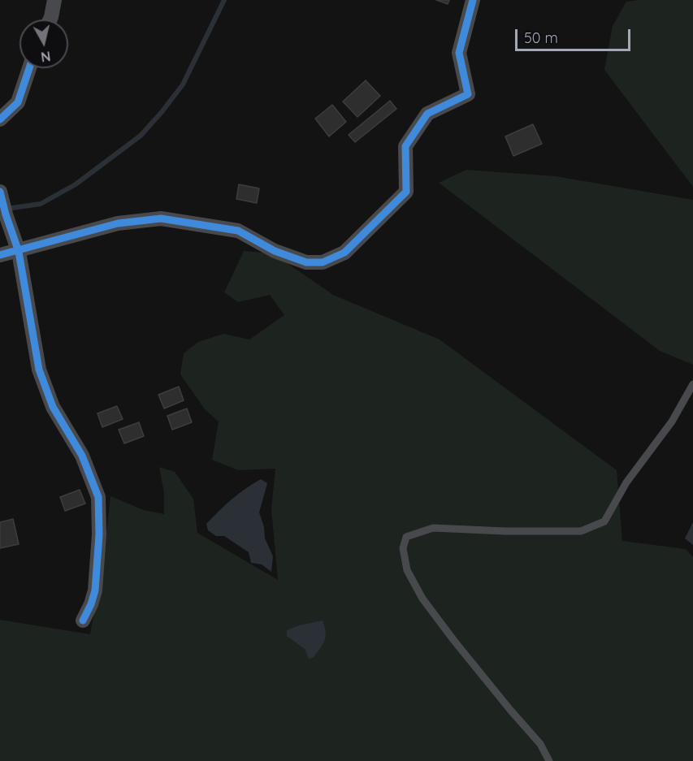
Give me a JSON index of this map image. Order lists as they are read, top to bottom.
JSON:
{
  "scale_bar": "50 m",
  "north": "bottom"
}
